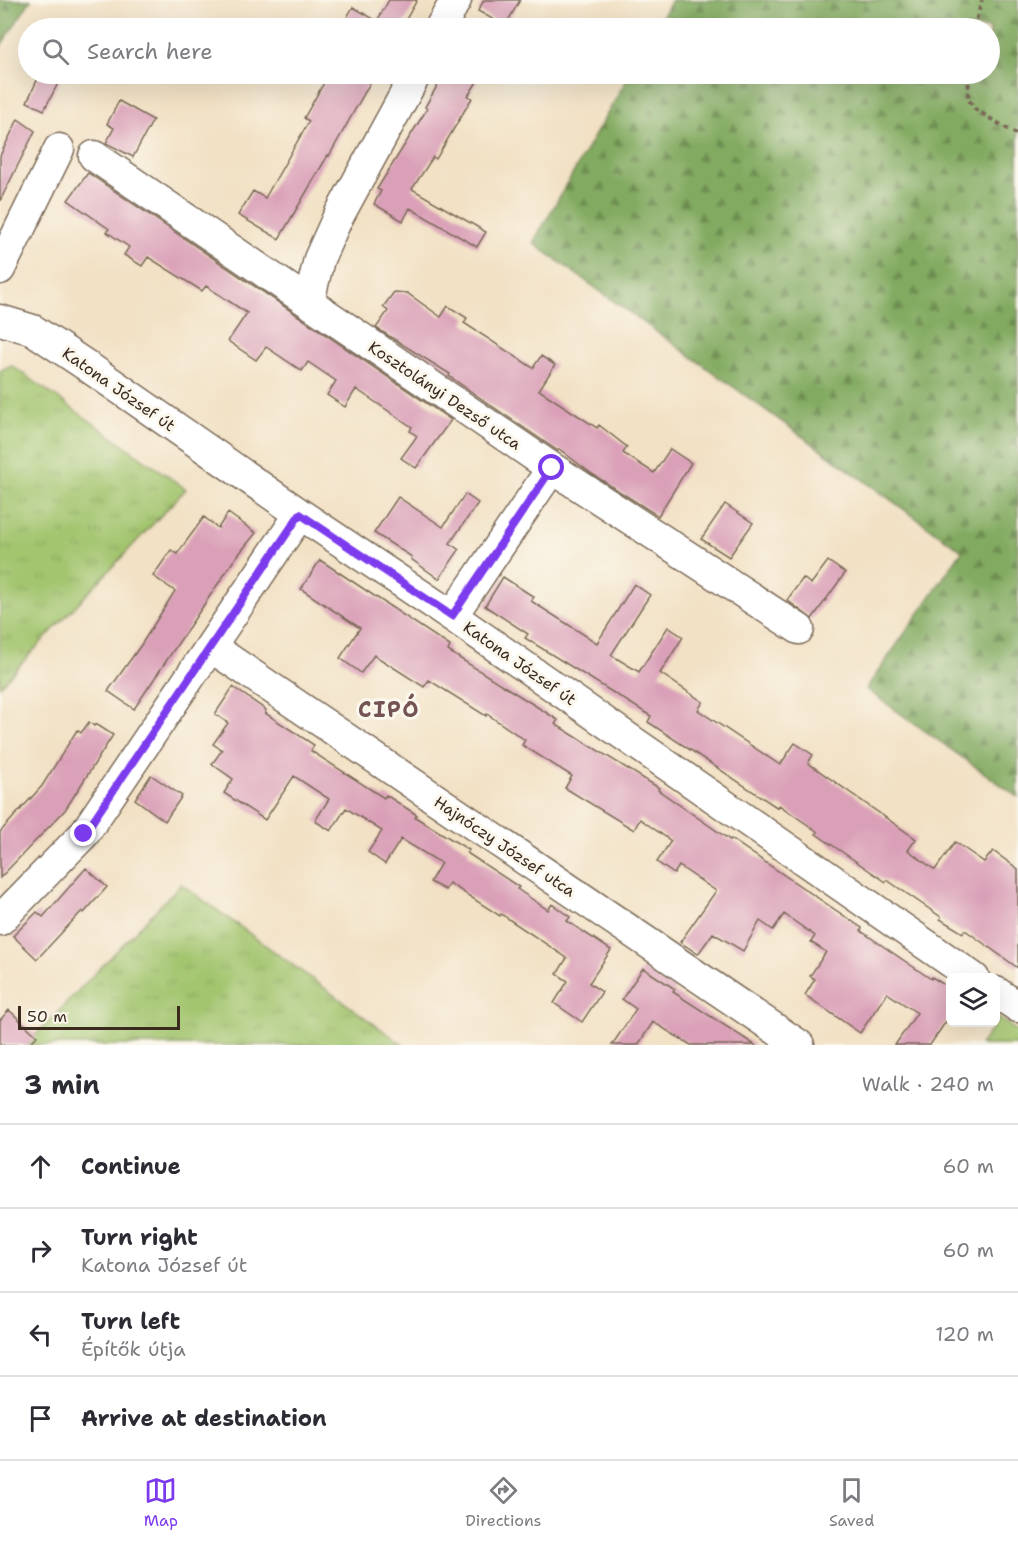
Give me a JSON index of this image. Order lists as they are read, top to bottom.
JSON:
{
  "streets": {
    "street": ["Katona József út", "Kosztolányi Dezső utca", "Hajnóczy József utca"]
  },
  "districts": ["CIPÓ"],
  "scale_bar": "50 m",
  "page": {
    "search": "Search here",
    "scale": "50 m",
    "heading": ["3 min", "Walk · 240 m"],
    "list": [
      ["Continue", "60 m"],
      ["Turn right", "Katona József út", "60 m"],
      ["Turn left", "Építők útja", "120 m"],
      "Arrive at destination"
    ],
    "nav": ["Map", "Directions", "Saved"]
  }
}
